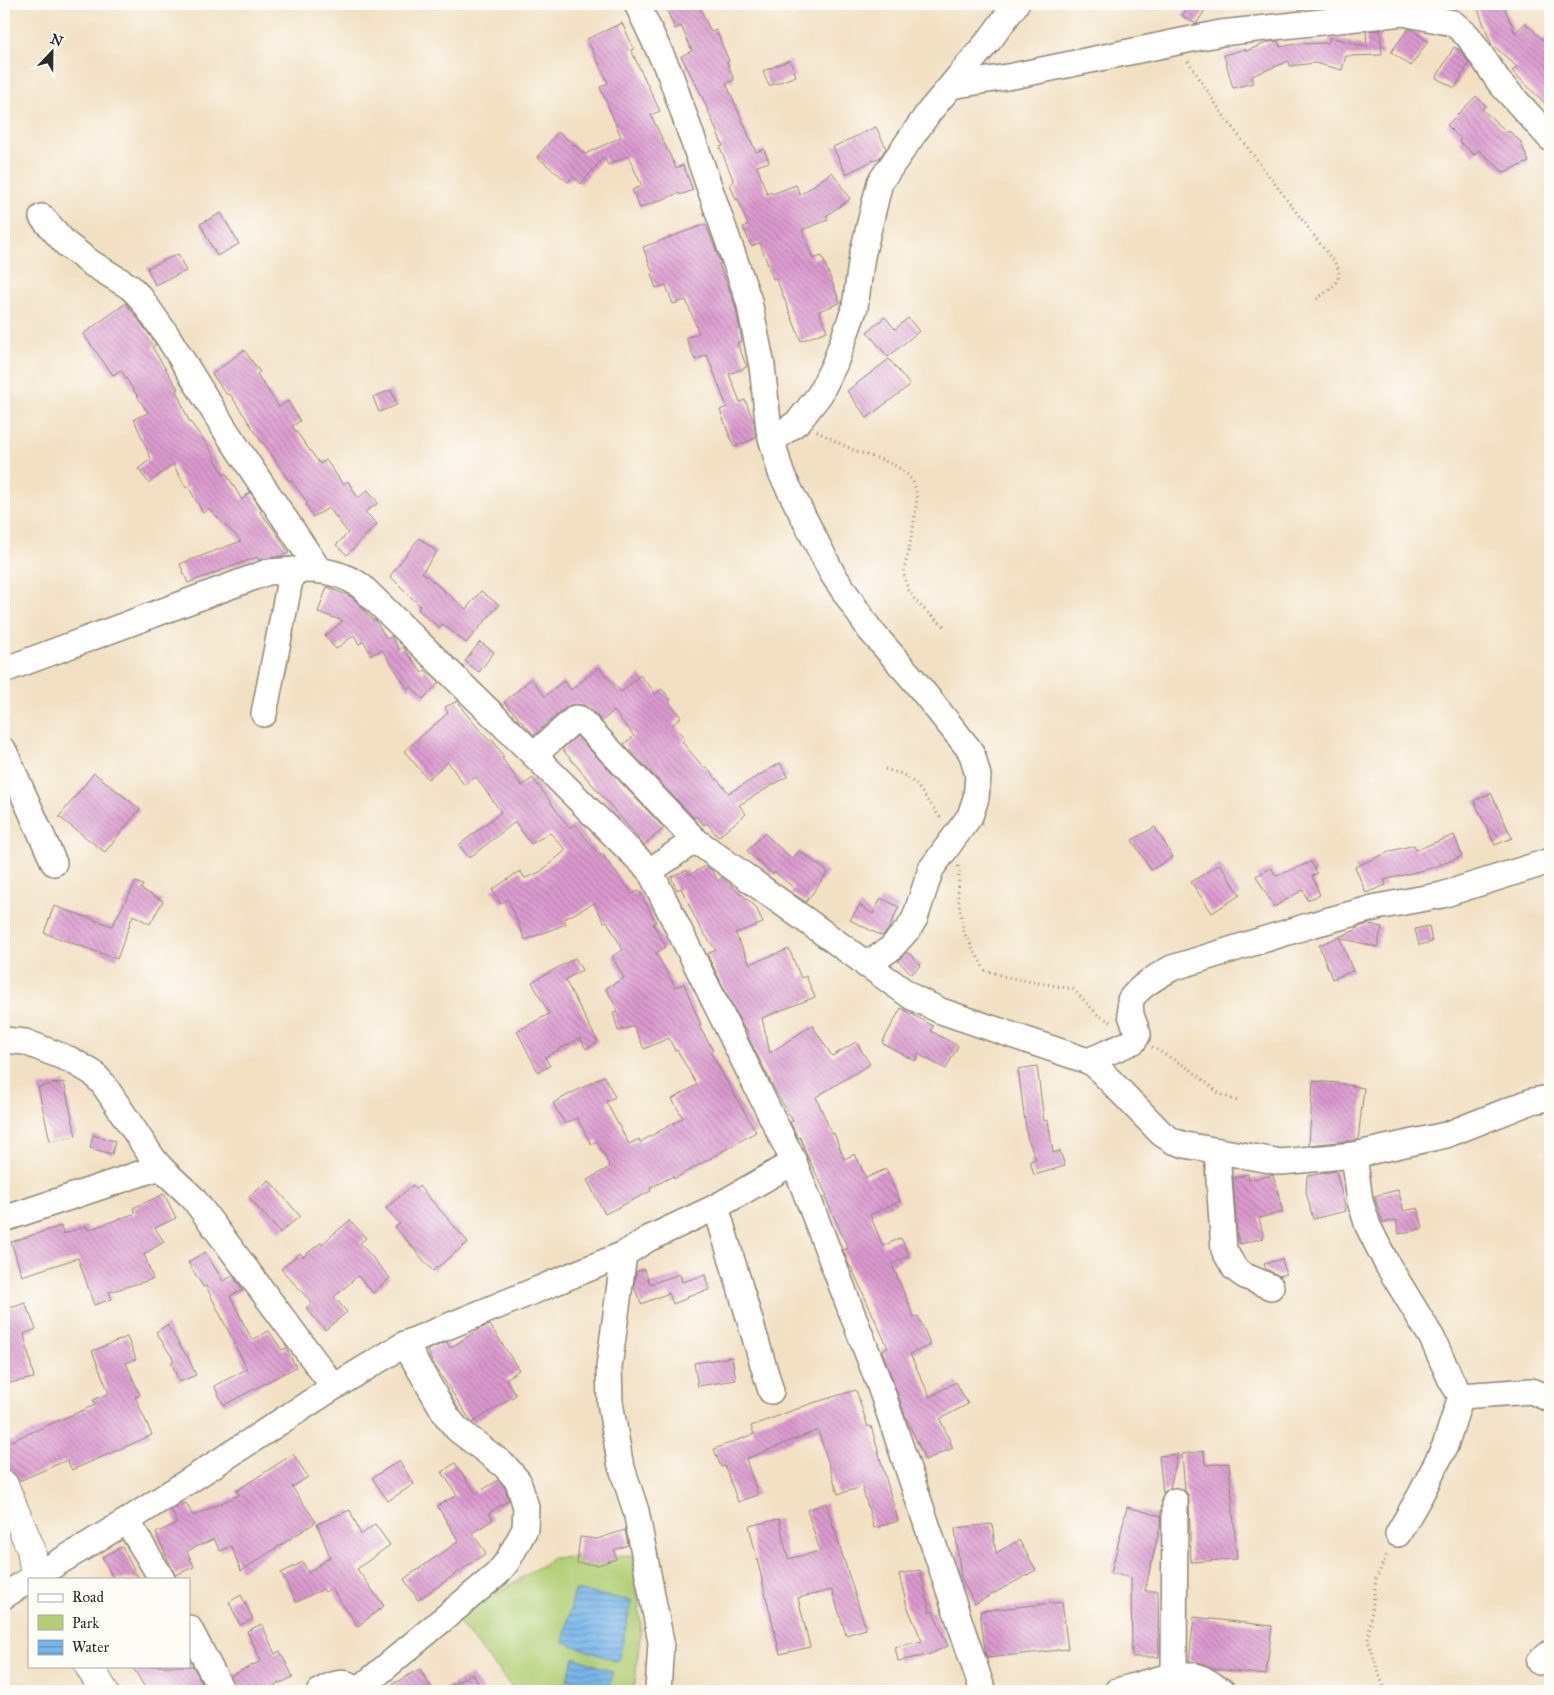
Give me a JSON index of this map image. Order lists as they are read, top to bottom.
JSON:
{
  "legend": ["Road", "Park", "Water"],
  "north": "top"
}
